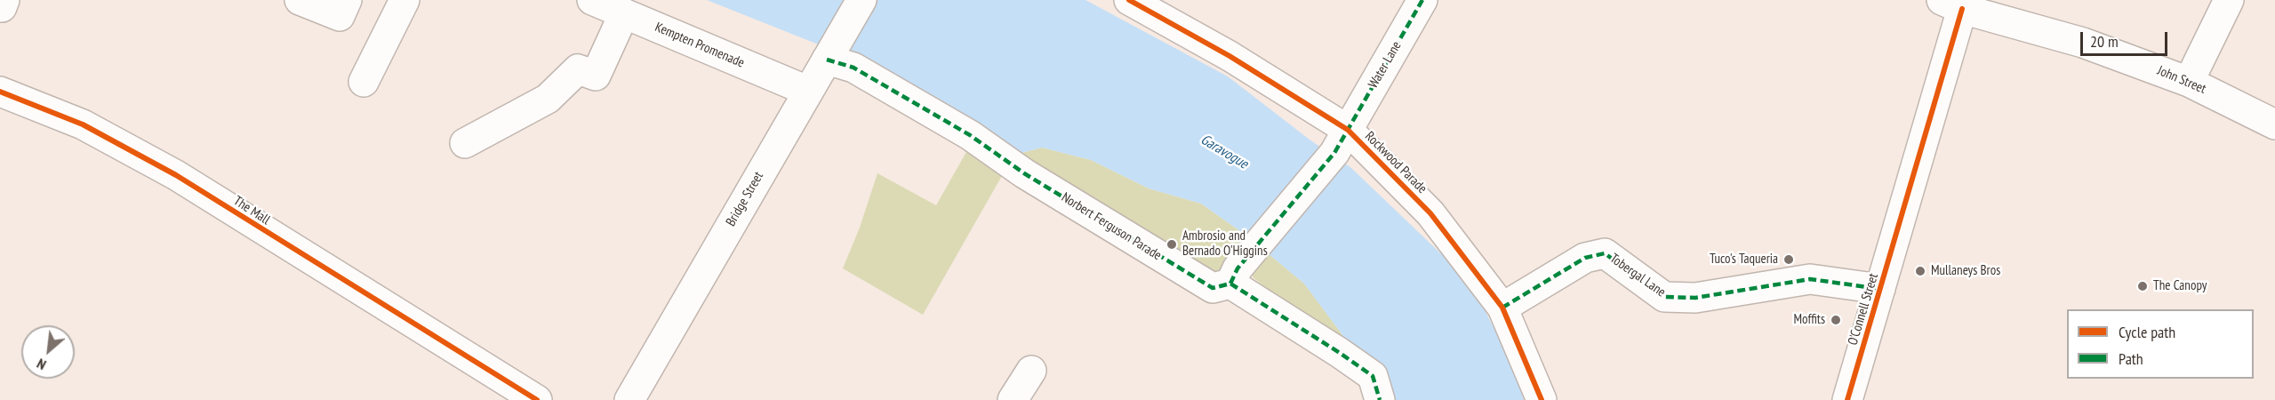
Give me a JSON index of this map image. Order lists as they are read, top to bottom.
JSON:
{
  "streets": {
    "street": [
      "Kempten Promenade",
      "Water Lane",
      "John Street",
      "Rockwood Parade",
      "Bridge Street",
      "The Mall",
      "Norbert Ferguson Parade",
      "Tobergal Lane",
      "O'Connell Street"
    ]
  },
  "crossings": [
    ["Kempten Promenade", "Bridge Street"],
    ["Water Lane", "Rockwood Parade"],
    ["Water Lane", "Norbert Ferguson Parade"],
    ["John Street", "O'Connell Street"],
    ["Rockwood Parade", "Tobergal Lane"],
    ["Bridge Street", "Norbert Ferguson Parade"],
    ["Tobergal Lane", "O'Connell Street"]
  ],
  "water": ["Garavogue"],
  "places": [
    "Ambrosio and Bernado O'Higgins",
    "Tuco's Taqueria",
    "Mullaneys Bros",
    "The Canopy",
    "Moffits"
  ],
  "legend": ["Cycle path", "Path"],
  "scale_bar": "20 m",
  "north": "bottom left"
}
